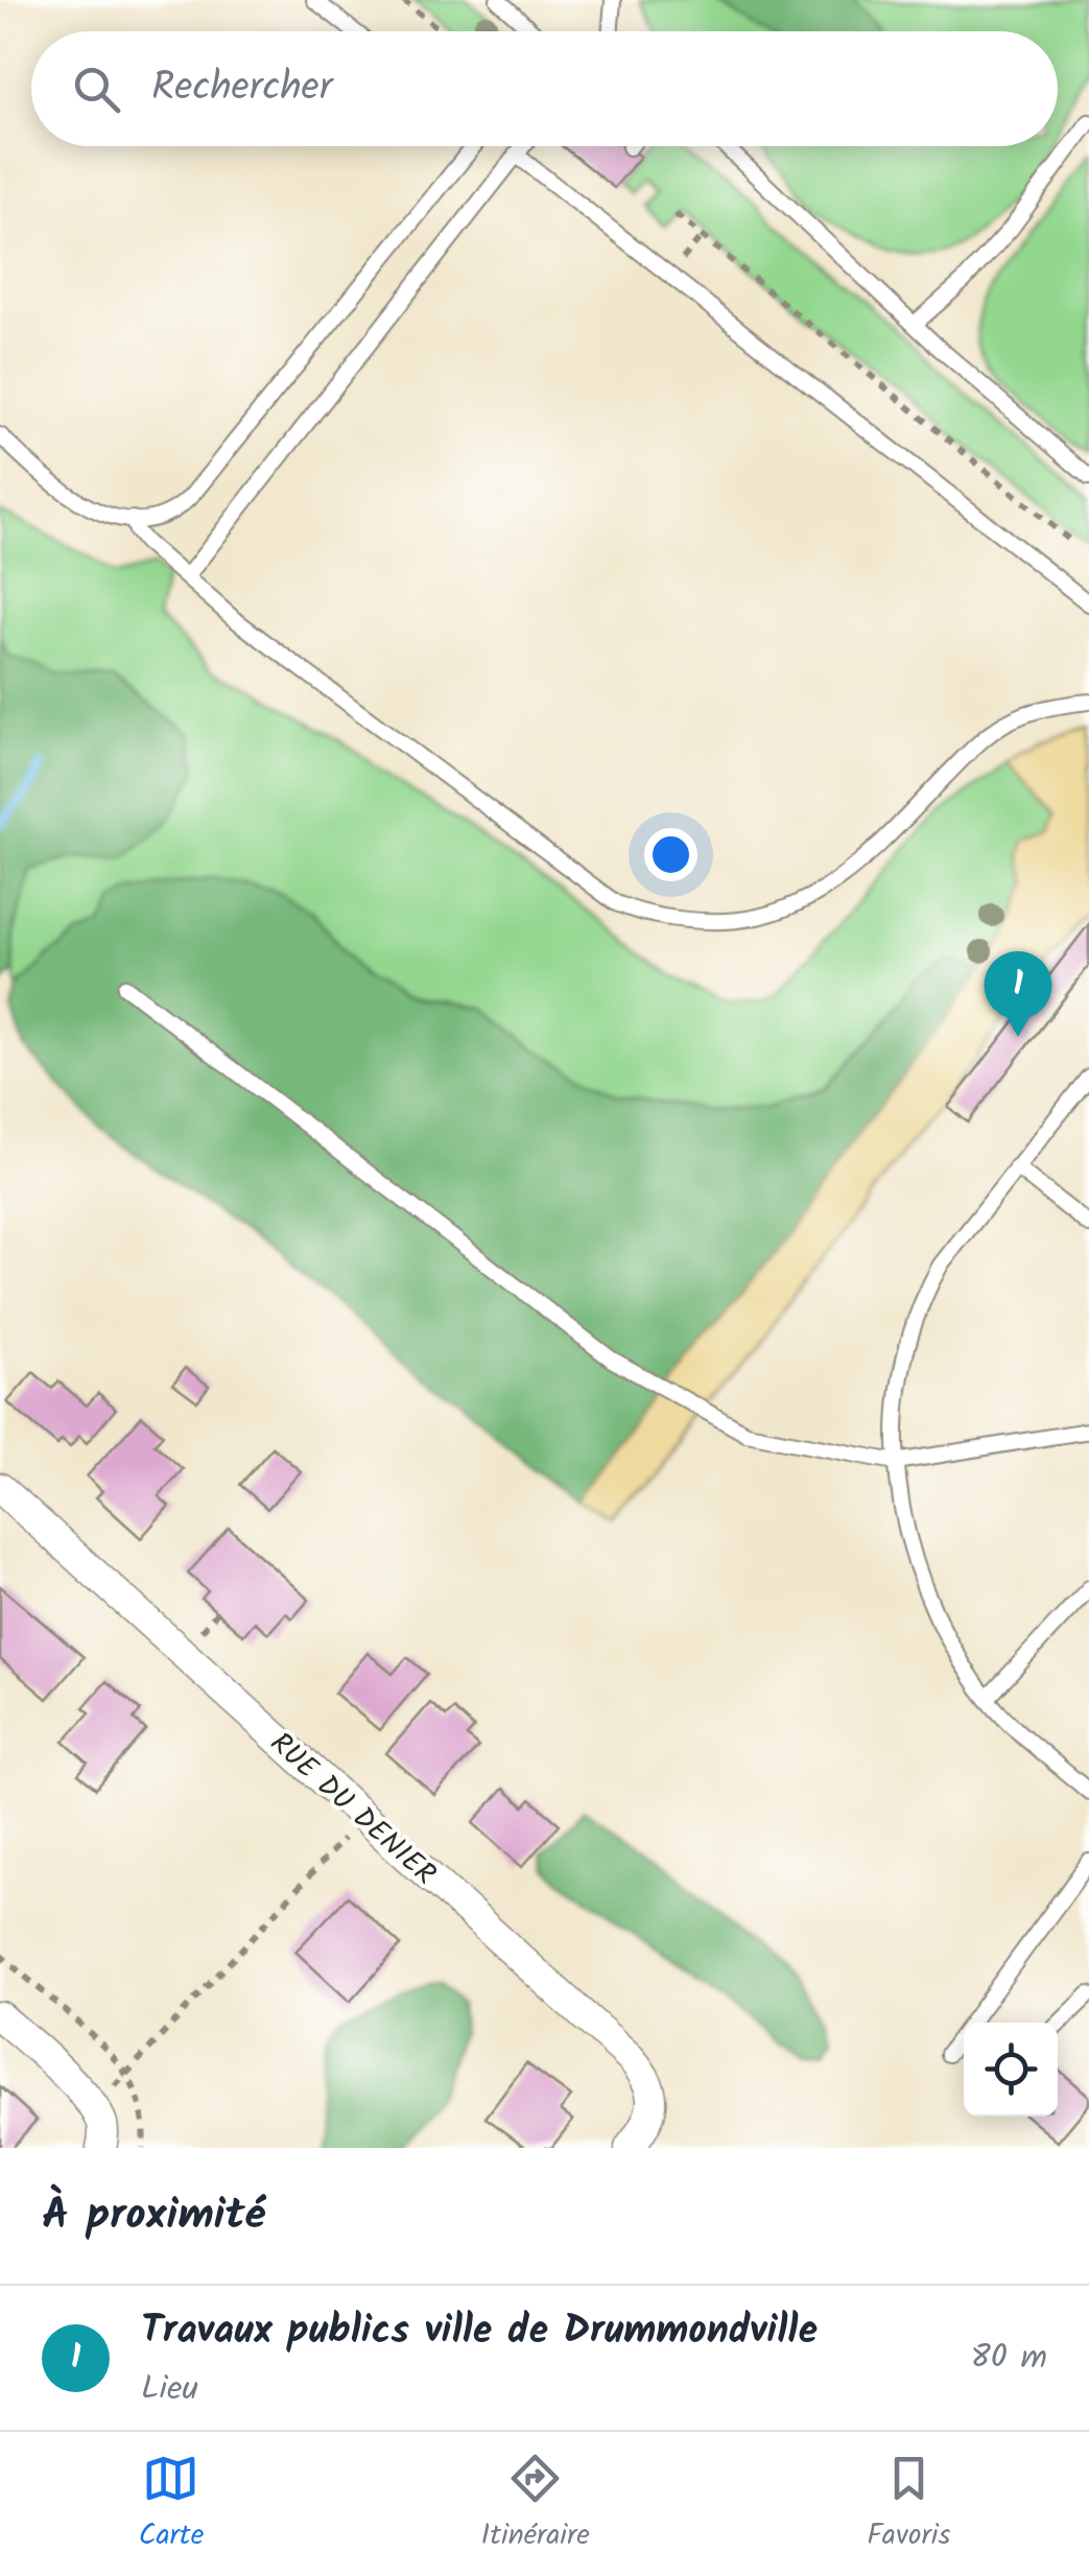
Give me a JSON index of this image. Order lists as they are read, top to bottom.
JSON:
{
  "streets": {
    "street": ["RUE DU DENIER"]
  },
  "page": {
    "search": "Rechercher",
    "pins": "1",
    "heading": "À proximité",
    "list": [
      {
        "mark": "1",
        "name": "Travaux publics ville de Drummondville",
        "note": "Lieu",
        "value": "80 m"
      }
    ],
    "nav": ["Carte", "Itinéraire", "Favoris"]
  }
}
